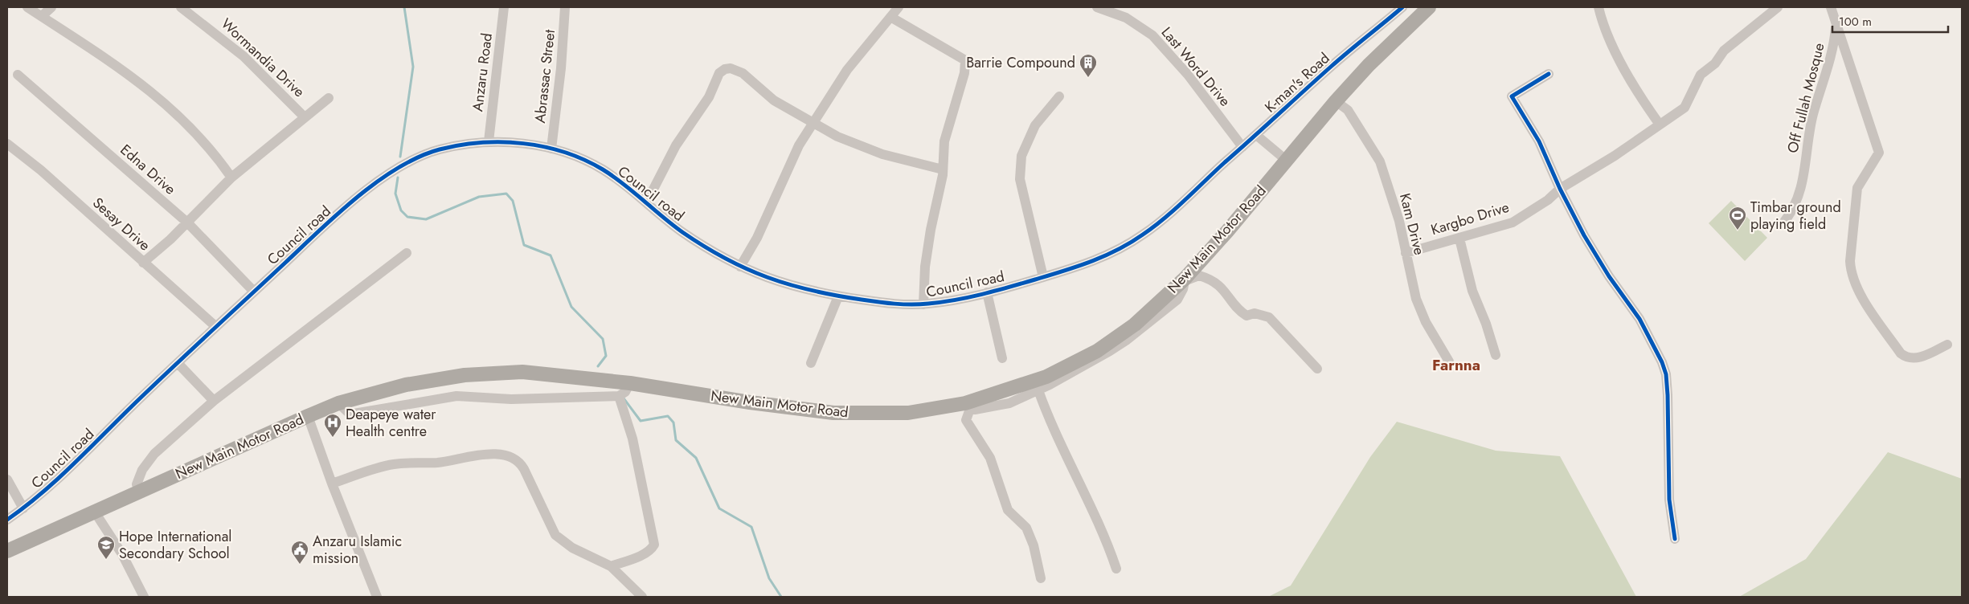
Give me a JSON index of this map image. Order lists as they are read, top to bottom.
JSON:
{
  "streets": {
    "highway": ["New Main Motor Road"],
    "street": [
      "Wormandia Drive",
      "Last Word Drive",
      "Anzaru Road",
      "Abrassac Street",
      "K-man's Road",
      "Off Fullah Mosque",
      "Edna Drive",
      "Council road",
      "Kargbo Drive",
      "Sesay Drive",
      "Kam Drive"
    ]
  },
  "crossings": [
    ["Last Word Drive", "K-man's Road"],
    ["Anzaru Road", "Council road"],
    ["Abrassac Street", "Council road"],
    ["K-man's Road", "Council road"],
    ["Edna Drive", "Council road"],
    ["Council road", "Sesay Drive"],
    ["Kargbo Drive", "Kam Drive"],
    ["Kam Drive", "New Main Motor Road"]
  ],
  "districts": ["Farnna"],
  "places": {
    "building": ["Barrie Compound"],
    "sports": ["Timbar ground playing field"],
    "hospital": ["Deapeye water Health centre"],
    "school or university": ["Hope International Secondary School"],
    "public building": ["Anzaru Islamic mission"]
  },
  "scale_bar": "100 m"
}
